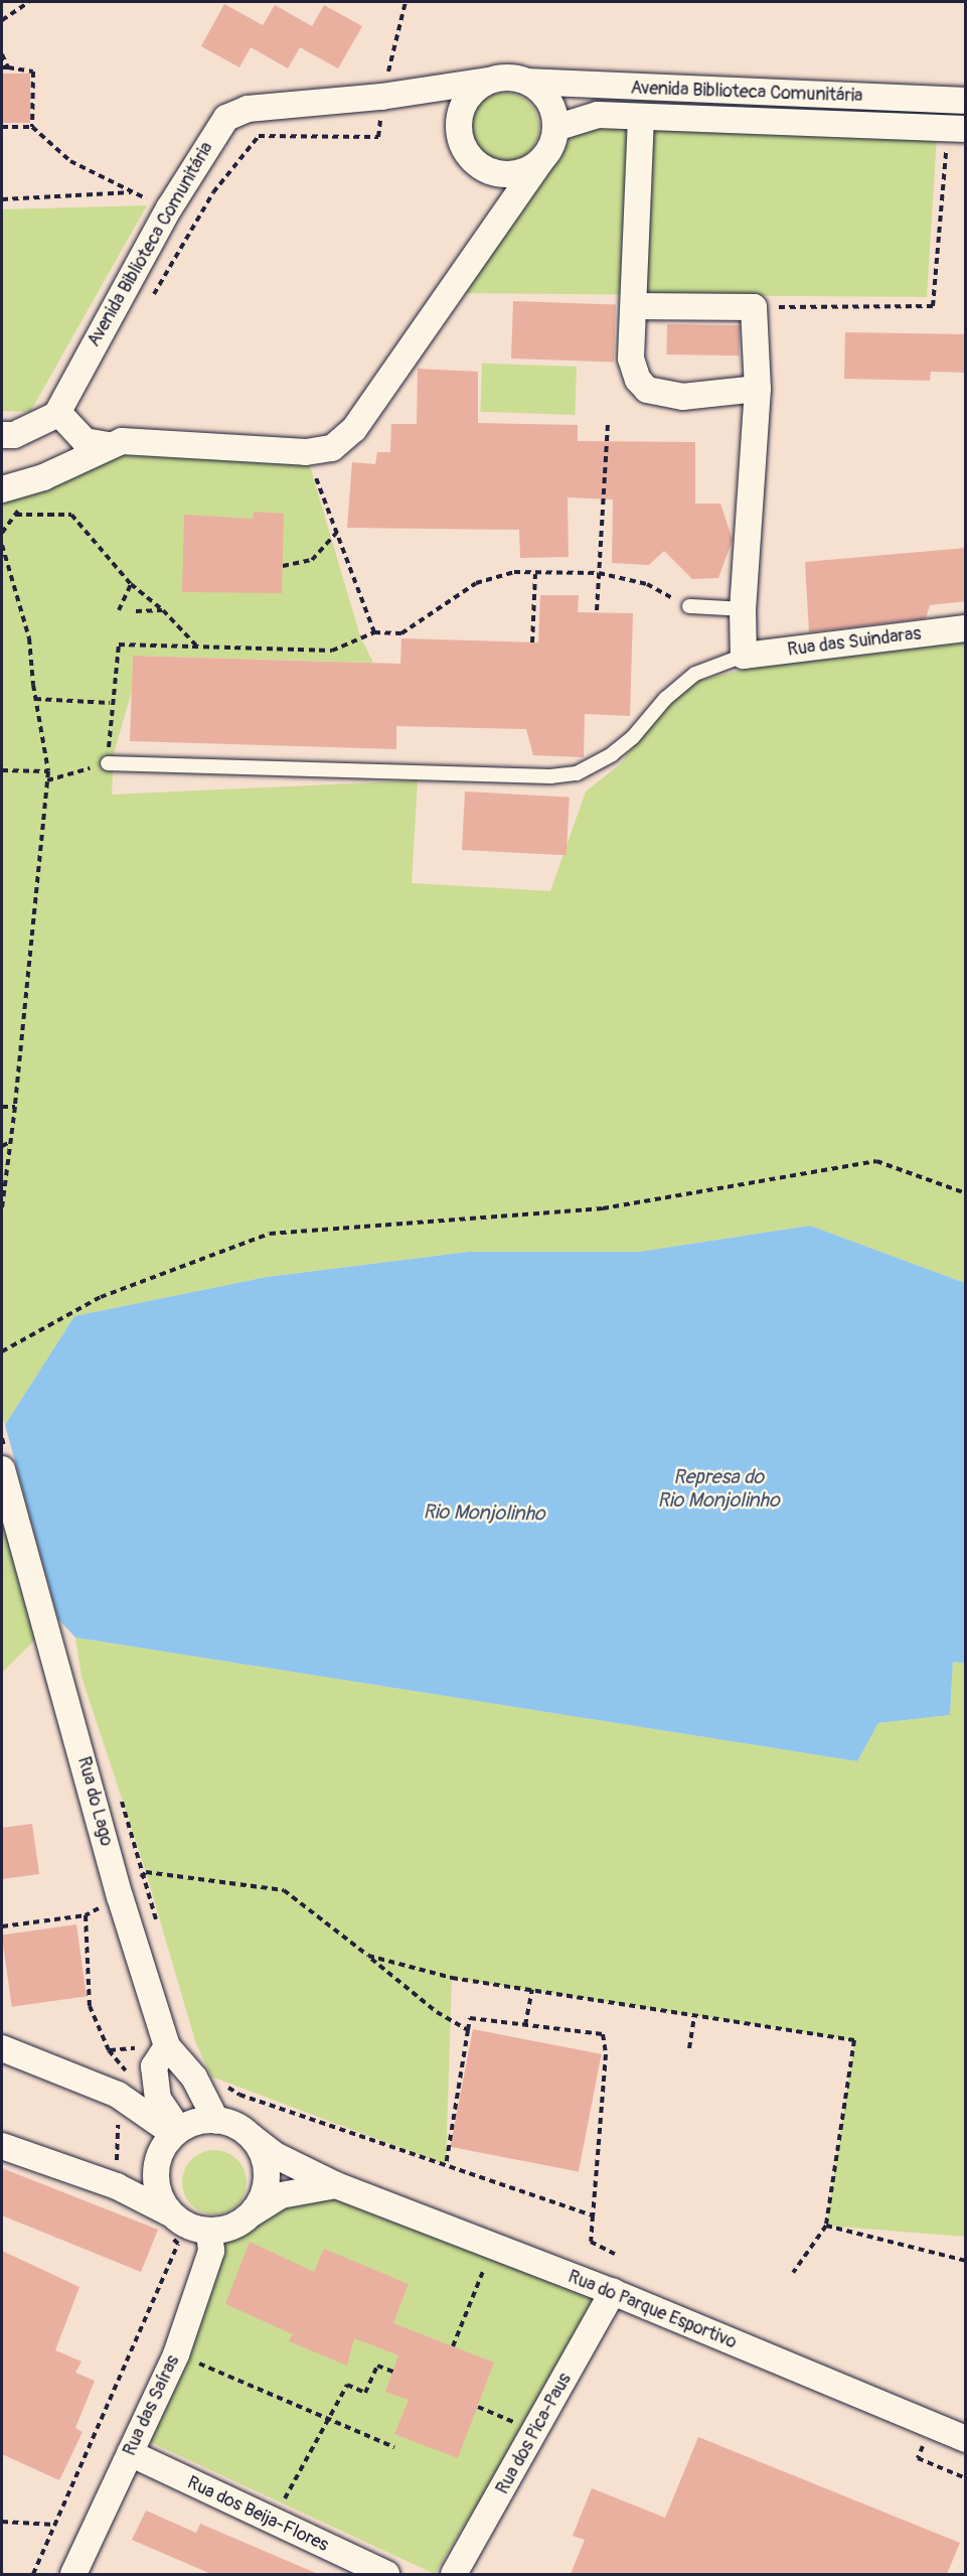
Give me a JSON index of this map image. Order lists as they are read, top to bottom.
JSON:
{
  "streets": {
    "street": [
      "Avenida Biblioteca Comunitária",
      "Rua das Suindaras",
      "Rua do Lago",
      "Rua do Parque Esportivo",
      "Rua das Saíras",
      "Rua dos Pica-Paus",
      "Rua dos Beija-Flores"
    ]
  },
  "crossings": [
    ["Rua do Lago", "Rua do Parque Esportivo"],
    ["Rua do Lago", "Rua das Saíras"],
    ["Rua do Parque Esportivo", "Rua das Saíras"],
    ["Rua do Parque Esportivo", "Rua dos Pica-Paus"],
    ["Rua das Saíras", "Rua dos Beija-Flores"]
  ],
  "water": ["Represa do Rio Monjolinho", "Rio Monjolinho"]
}
